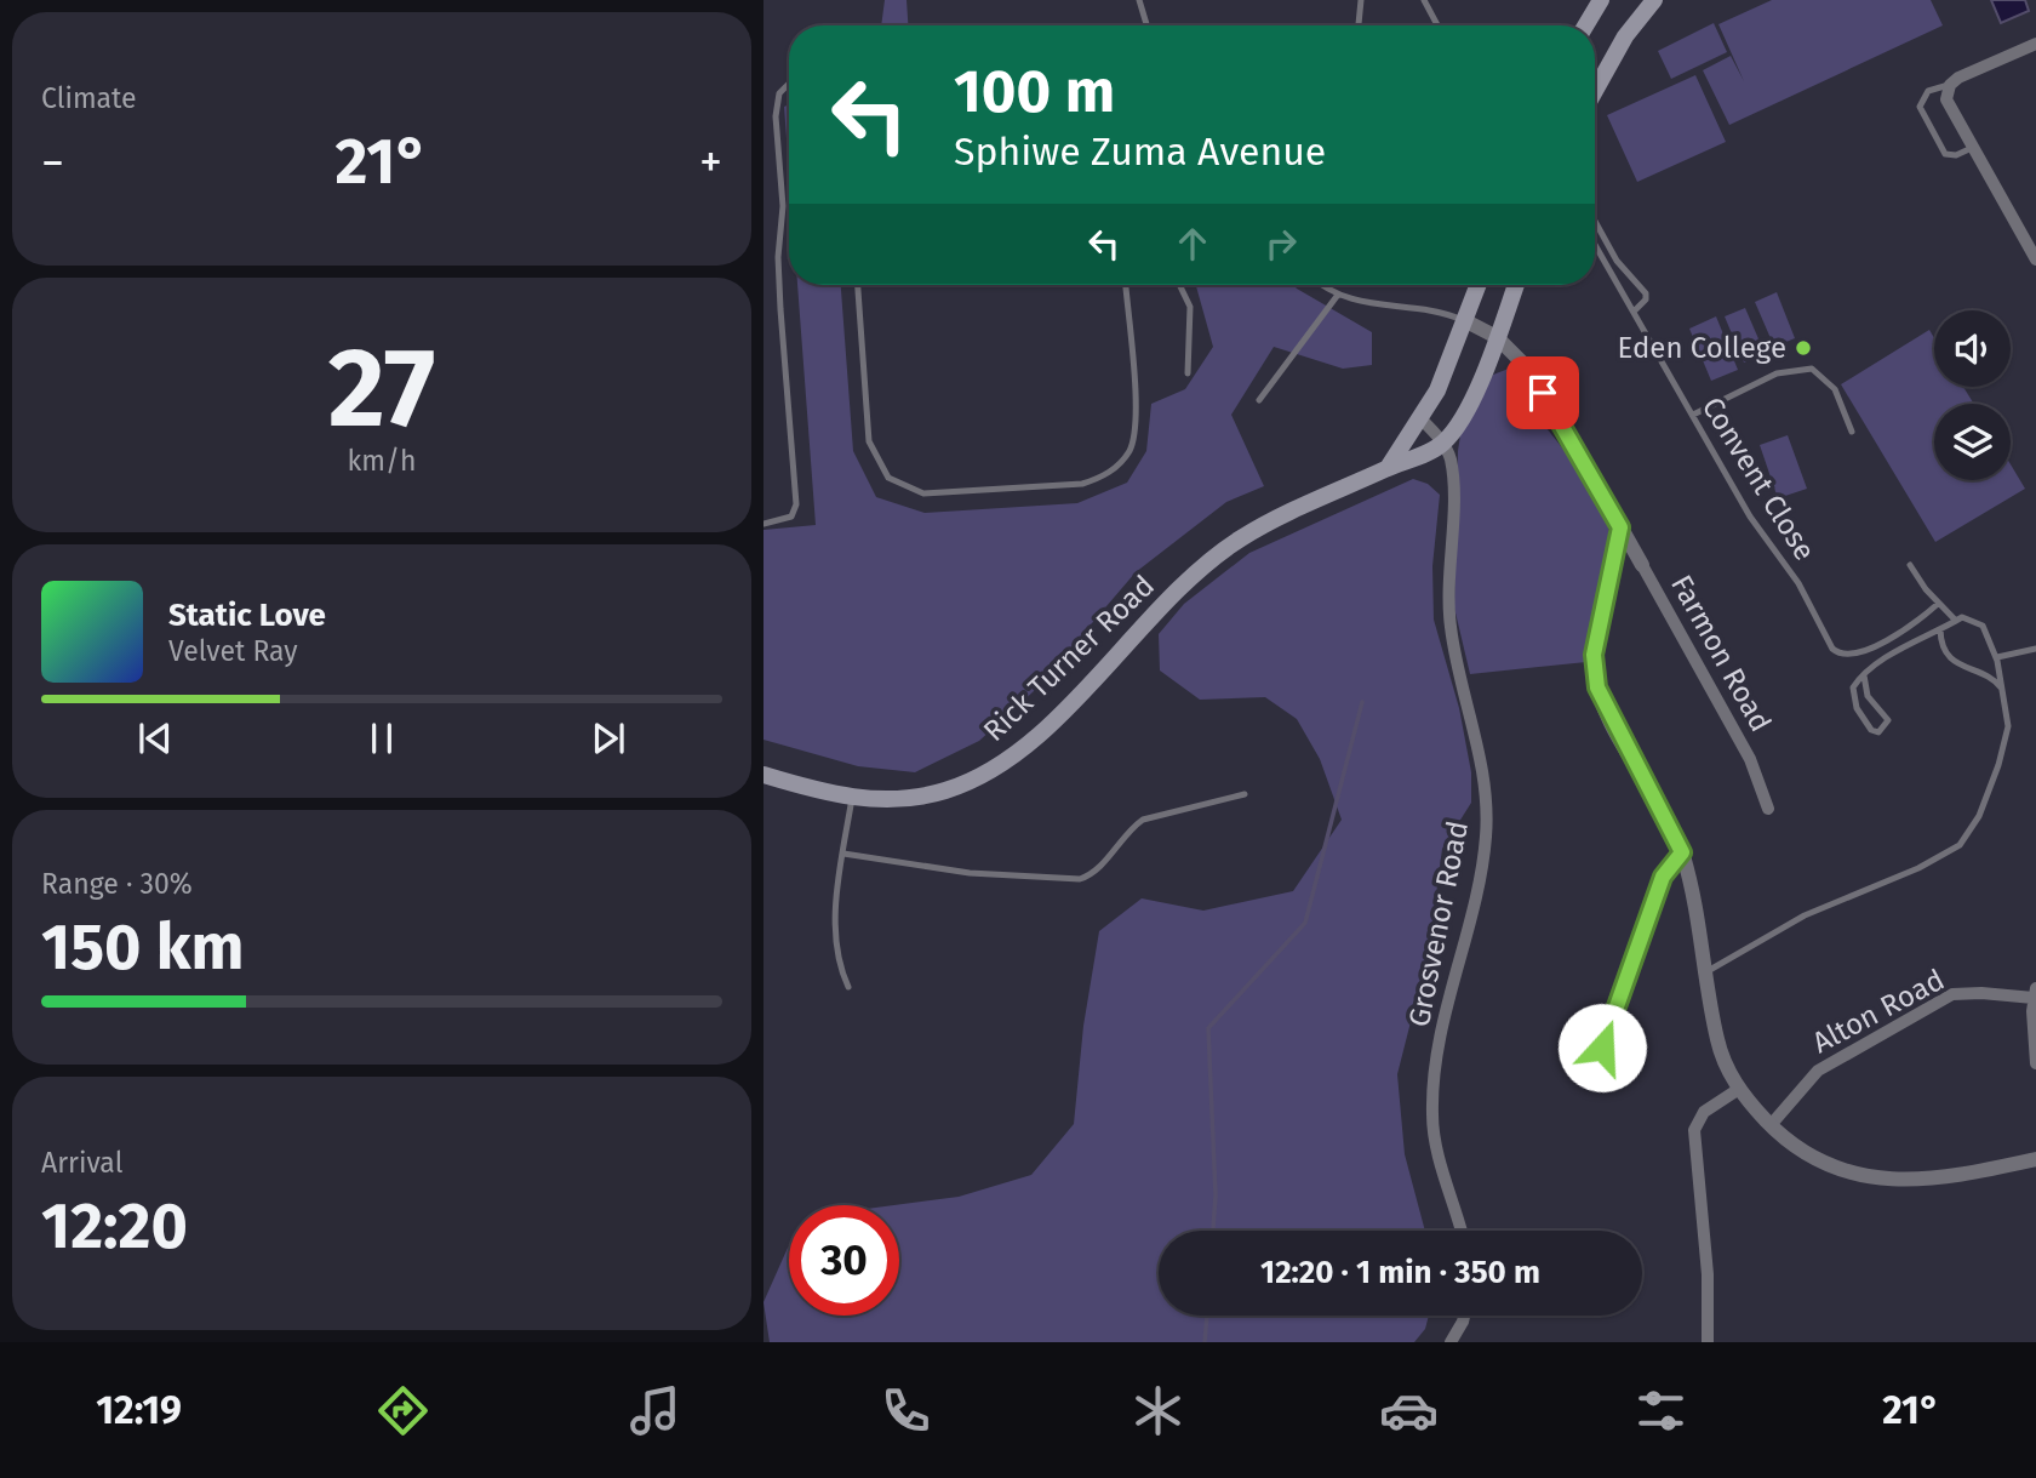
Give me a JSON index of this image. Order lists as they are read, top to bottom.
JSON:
{
  "streets": {
    "main road": ["Rick Turner Road"],
    "street": ["Farmon Road", "Grosvenor Road", "Alton Road"],
    "lane": ["Convent Close"]
  },
  "crossings": [
    ["Rick Turner Road", "Grosvenor Road"]
  ],
  "places": ["Eden College"],
  "page": {
    "tile": [
      "Climate",
      ["27", "km/h"],
      ["Range · 30%", "150 km"],
      ["Arrival", "12:20"]
    ],
    "turn": ["100 m", "Sphiwe Zuma Avenue"],
    "heat": ["−", "21°", "+"],
    "song": ["Static Love", "Velvet Ray"],
    "limit": "30",
    "trip": "12:20 · 1 min · 350 m",
    "tabs": ["12:19", "21°"]
  }
}
